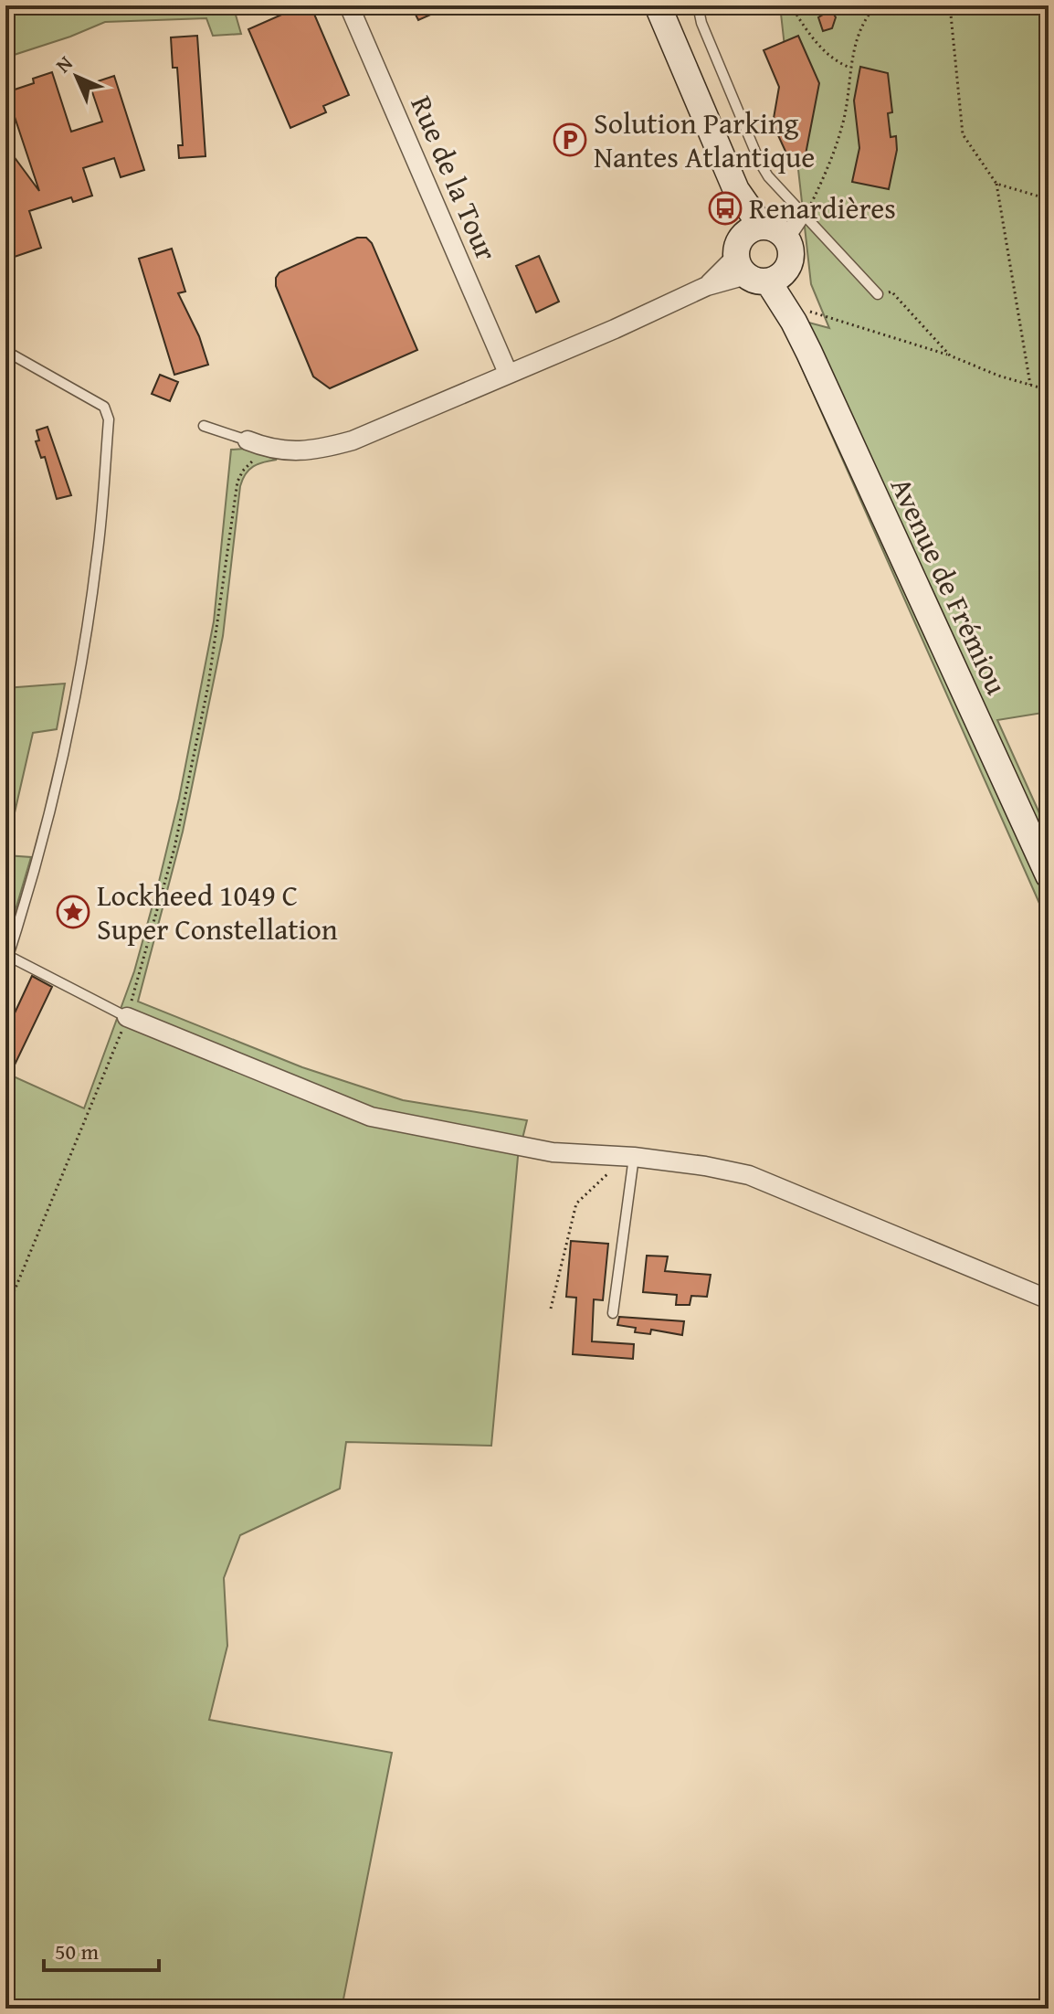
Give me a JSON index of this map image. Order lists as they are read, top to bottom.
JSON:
{
  "streets": {
    "main road": ["Avenue de Frémiou"],
    "street": ["Rue de la Tour"]
  },
  "places": {
    "parking": ["Solution Parking Nantes Atlantique"],
    "bus stop": ["Renardières"],
    "place": ["Lockheed 1049 C Super Constellation"]
  },
  "scale_bar": "50 m",
  "north": "top left"
}
